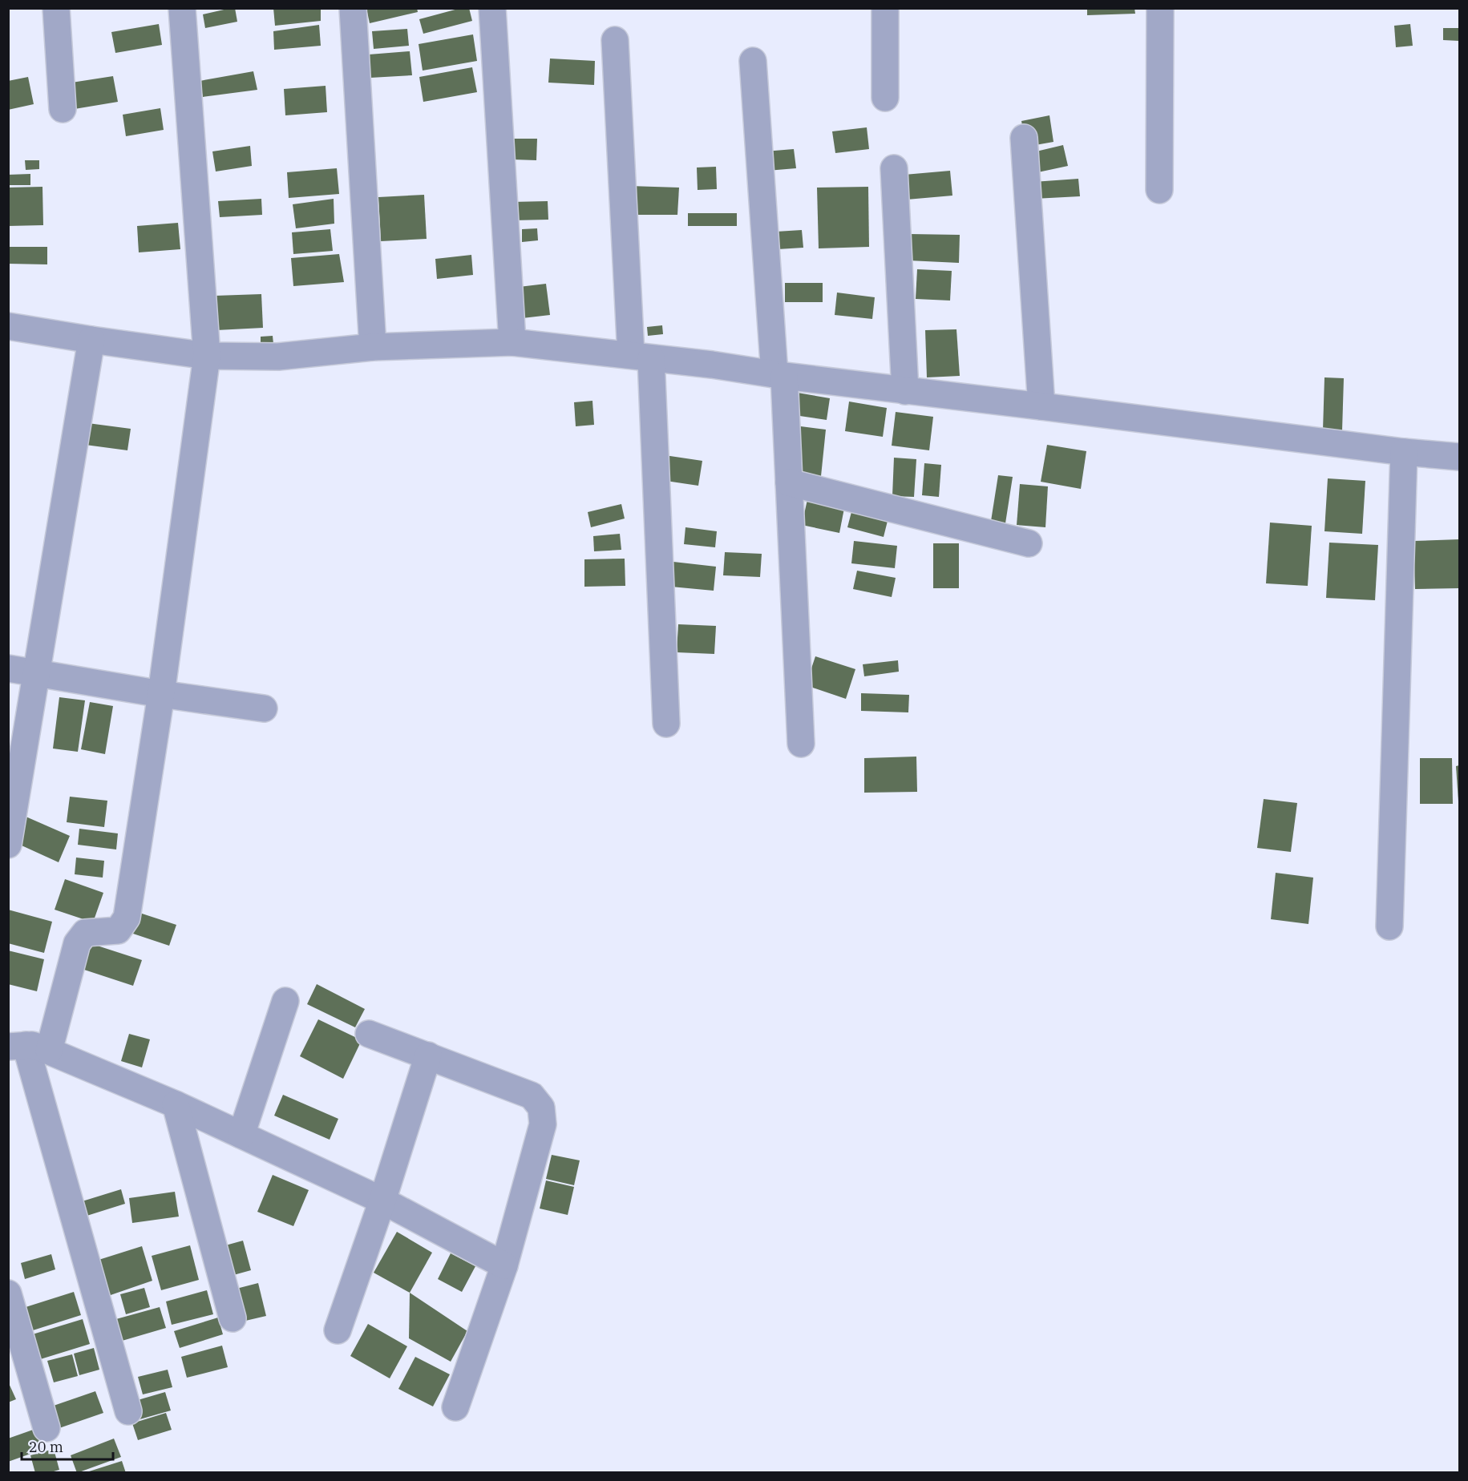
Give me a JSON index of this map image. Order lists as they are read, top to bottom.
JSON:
{
  "scale_bar": "20 m"
}
